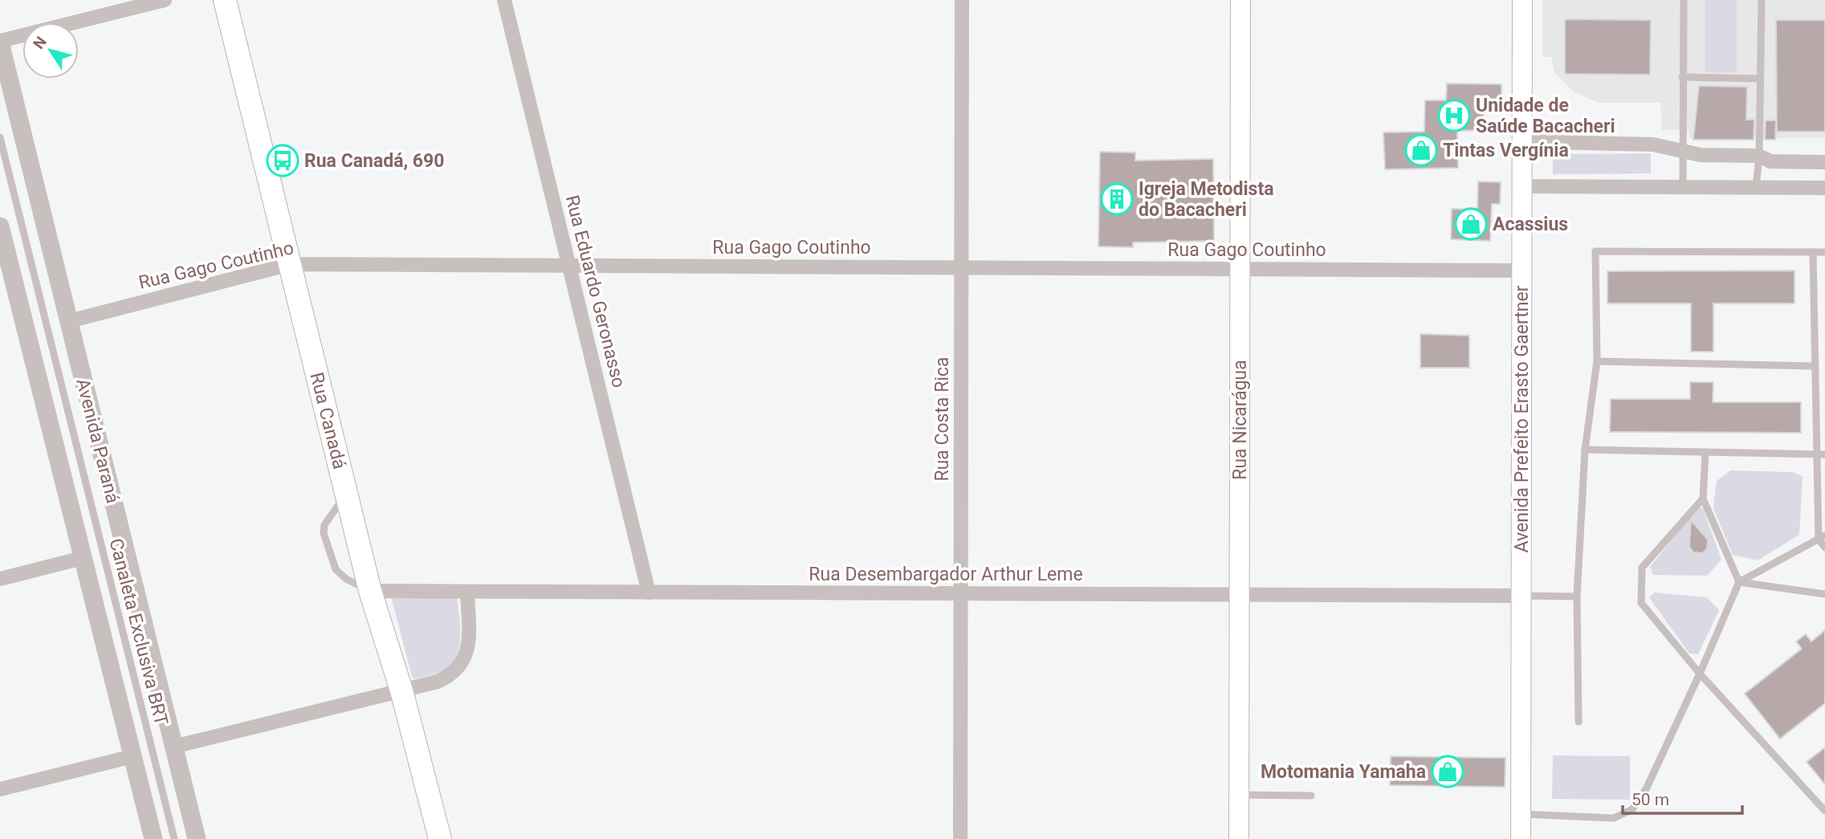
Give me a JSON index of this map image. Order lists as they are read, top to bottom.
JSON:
{
  "streets": {
    "main road": ["Avenida Prefeito Erasto Gaertner", "Rua Nicarágua", "Rua Canadá"],
    "street": [
      "Rua Gago Coutinho",
      "Rua Eduardo Geronasso",
      "Rua Costa Rica",
      "Avenida Paraná",
      "Rua Desembargador Arthur Leme"
    ],
    "lane": ["Canaleta Exclusiva BRT"]
  },
  "crossings": [
    ["Rua Gago Coutinho", "Rua Eduardo Geronasso"],
    ["Rua Gago Coutinho", "Rua Costa Rica"],
    ["Rua Gago Coutinho", "Avenida Prefeito Erasto Gaertner"],
    ["Rua Gago Coutinho", "Rua Nicarágua"],
    ["Rua Gago Coutinho", "Rua Canadá"],
    ["Rua Gago Coutinho", "Avenida Paraná"],
    ["Rua Eduardo Geronasso", "Rua Desembargador Arthur Leme"],
    ["Rua Costa Rica", "Rua Desembargador Arthur Leme"],
    ["Avenida Prefeito Erasto Gaertner", "Rua Desembargador Arthur Leme"],
    ["Rua Nicarágua", "Rua Desembargador Arthur Leme"],
    ["Rua Canadá", "Rua Desembargador Arthur Leme"]
  ],
  "places": {
    "hospital": ["Unidade de Saúde Bacacheri"],
    "shop": ["Tintas Vergínia", "Acassius", "Motomania Yamaha"],
    "bus stop": ["Rua Canadá, 690"],
    "building": ["Igreja Metodista do Bacacheri"]
  },
  "scale_bar": "50 m",
  "north": "top left"
}
